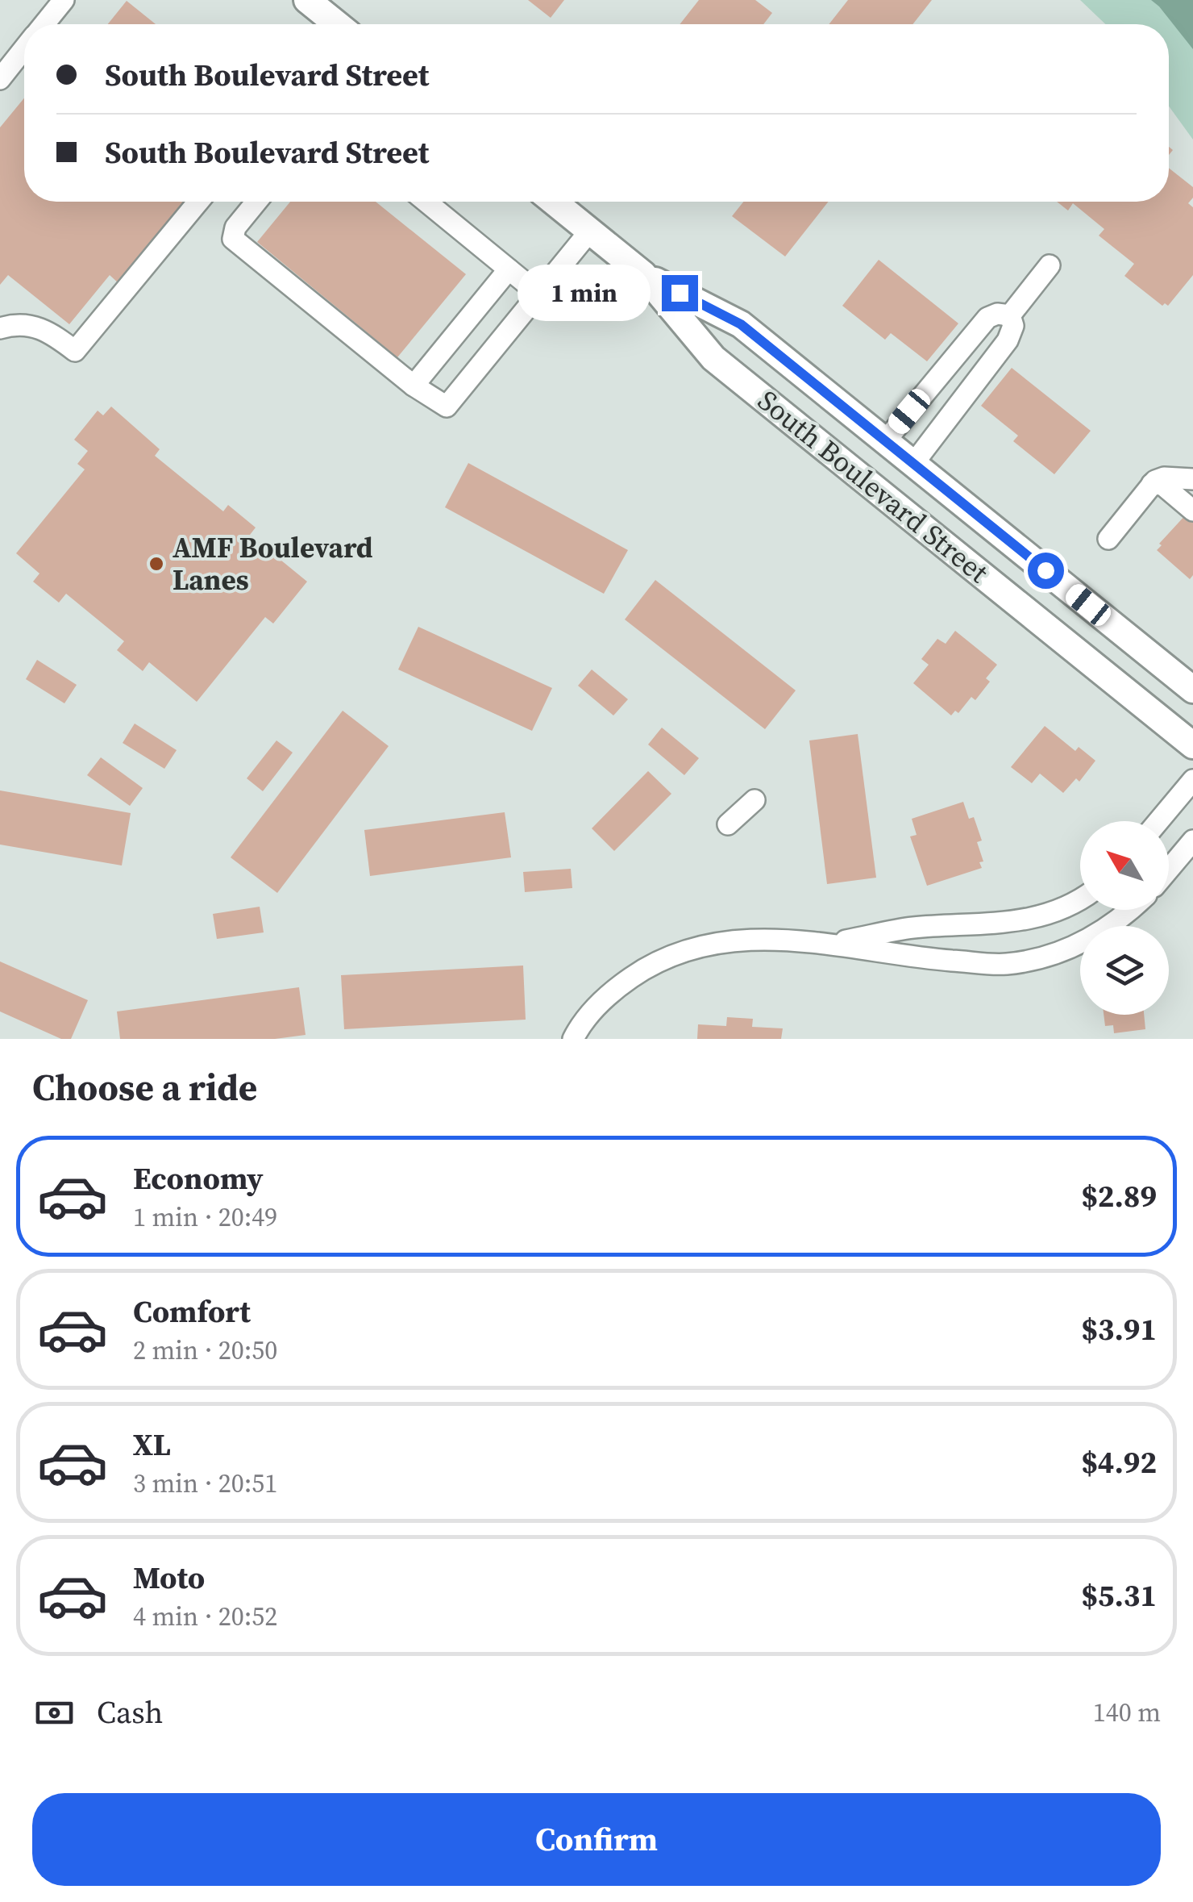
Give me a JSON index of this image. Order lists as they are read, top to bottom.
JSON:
{
  "streets": {
    "main road": ["South Boulevard Street"]
  },
  "places": ["AMF Boulevard Lanes"],
  "north": "top left",
  "page": {
    "banner": ["South Boulevard Street", "South Boulevard Street"],
    "bubble": "1 min",
    "heading": "Choose a ride",
    "list": [
      {
        "name": "Economy",
        "note": "1 min · 20:49",
        "value": "$2.89"
      },
      {
        "name": "Comfort",
        "note": "2 min · 20:50",
        "value": "$3.91"
      },
      {
        "name": "XL",
        "note": "3 min · 20:51",
        "value": "$4.92"
      },
      {
        "name": "Moto",
        "note": "4 min · 20:52",
        "value": "$5.31"
      }
    ],
    "pay": ["Cash", "140 m"],
    "buttons": "Confirm"
  }
}
